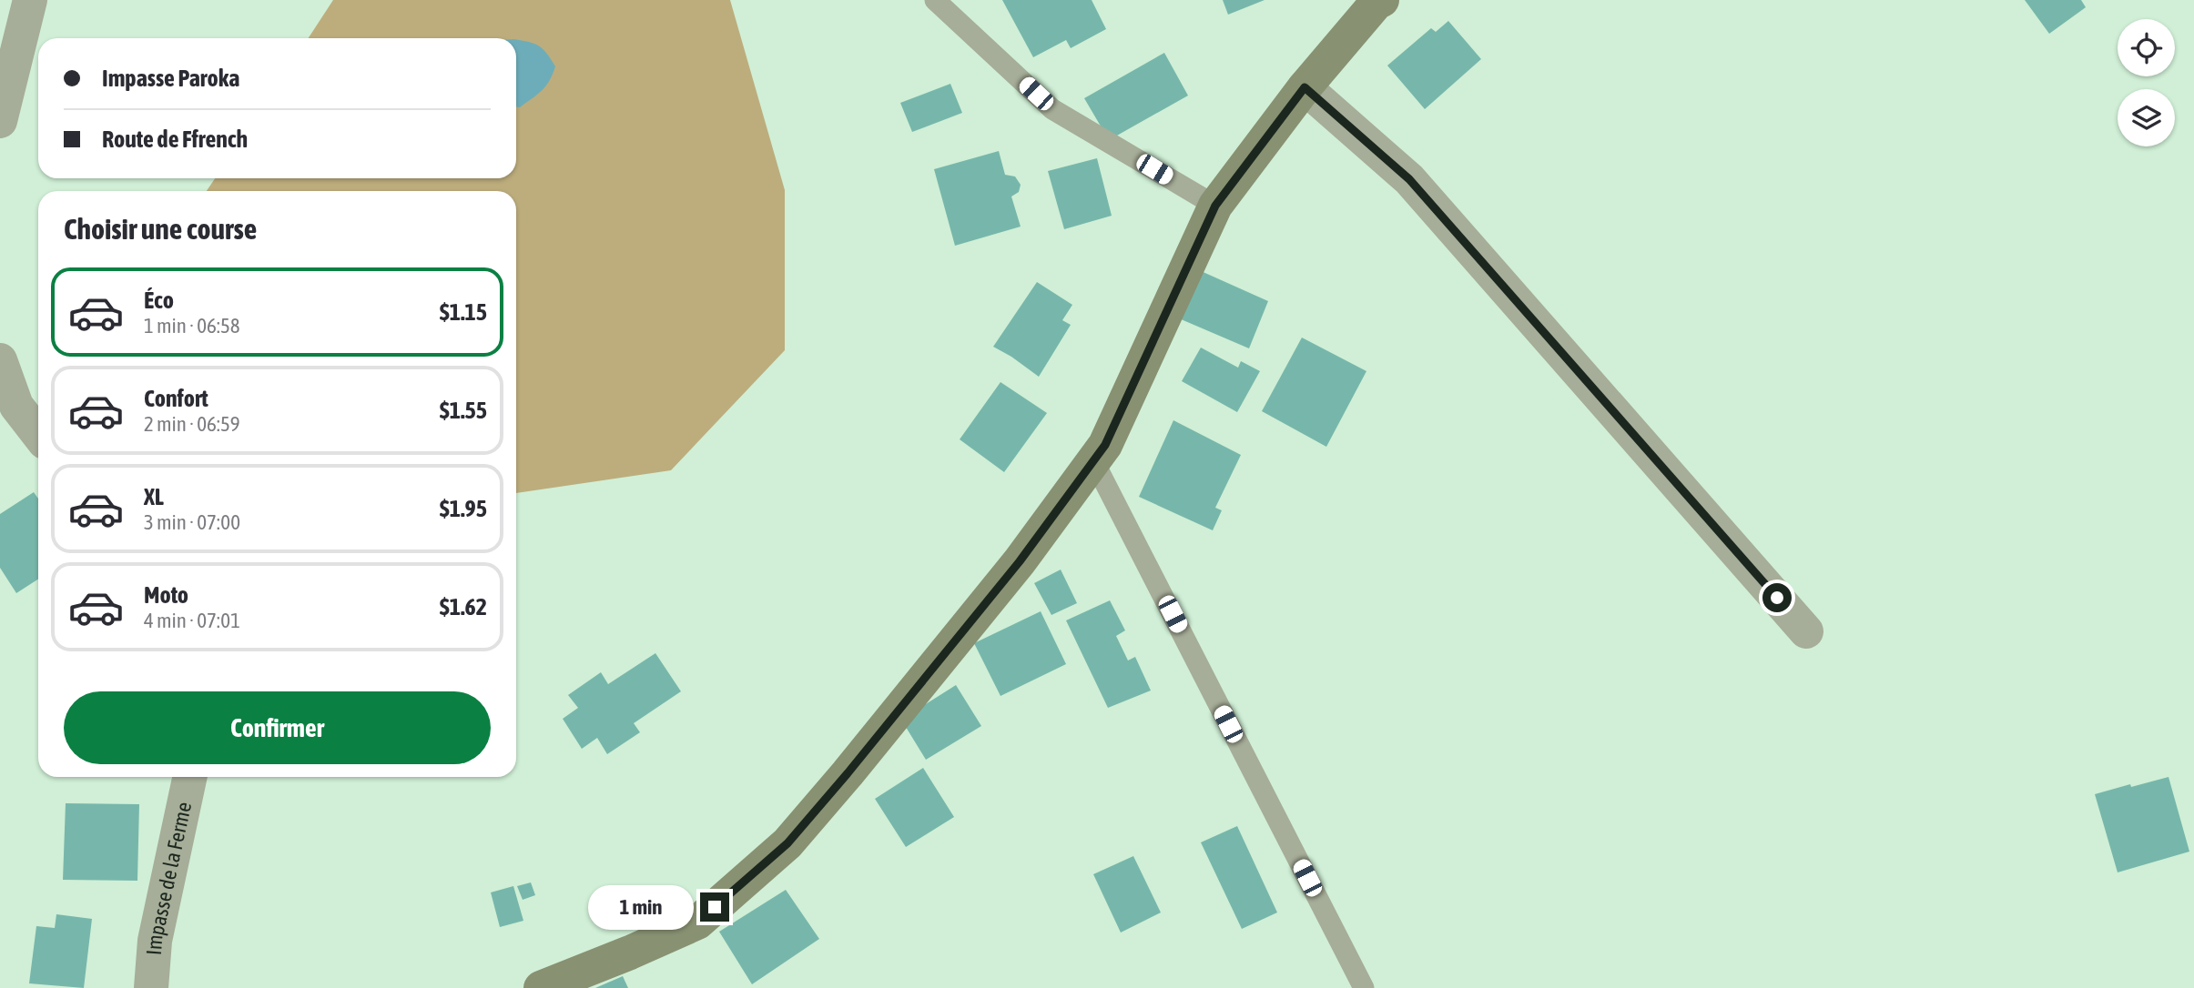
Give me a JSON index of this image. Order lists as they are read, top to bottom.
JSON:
{
  "streets": {
    "street": ["Impasse de la Ferme"]
  },
  "page": {
    "banner": ["Impasse Paroka", "Route de Ffrench"],
    "heading": "Choisir une course",
    "list": [
      {
        "name": "Éco",
        "note": "1 min · 06:58",
        "value": "$1.15"
      },
      {
        "name": "Confort",
        "note": "2 min · 06:59",
        "value": "$1.55"
      },
      {
        "name": "XL",
        "note": "3 min · 07:00",
        "value": "$1.95"
      },
      {
        "name": "Moto",
        "note": "4 min · 07:01",
        "value": "$1.62"
      }
    ],
    "buttons": "Confirmer",
    "bubble": "1 min"
  }
}
